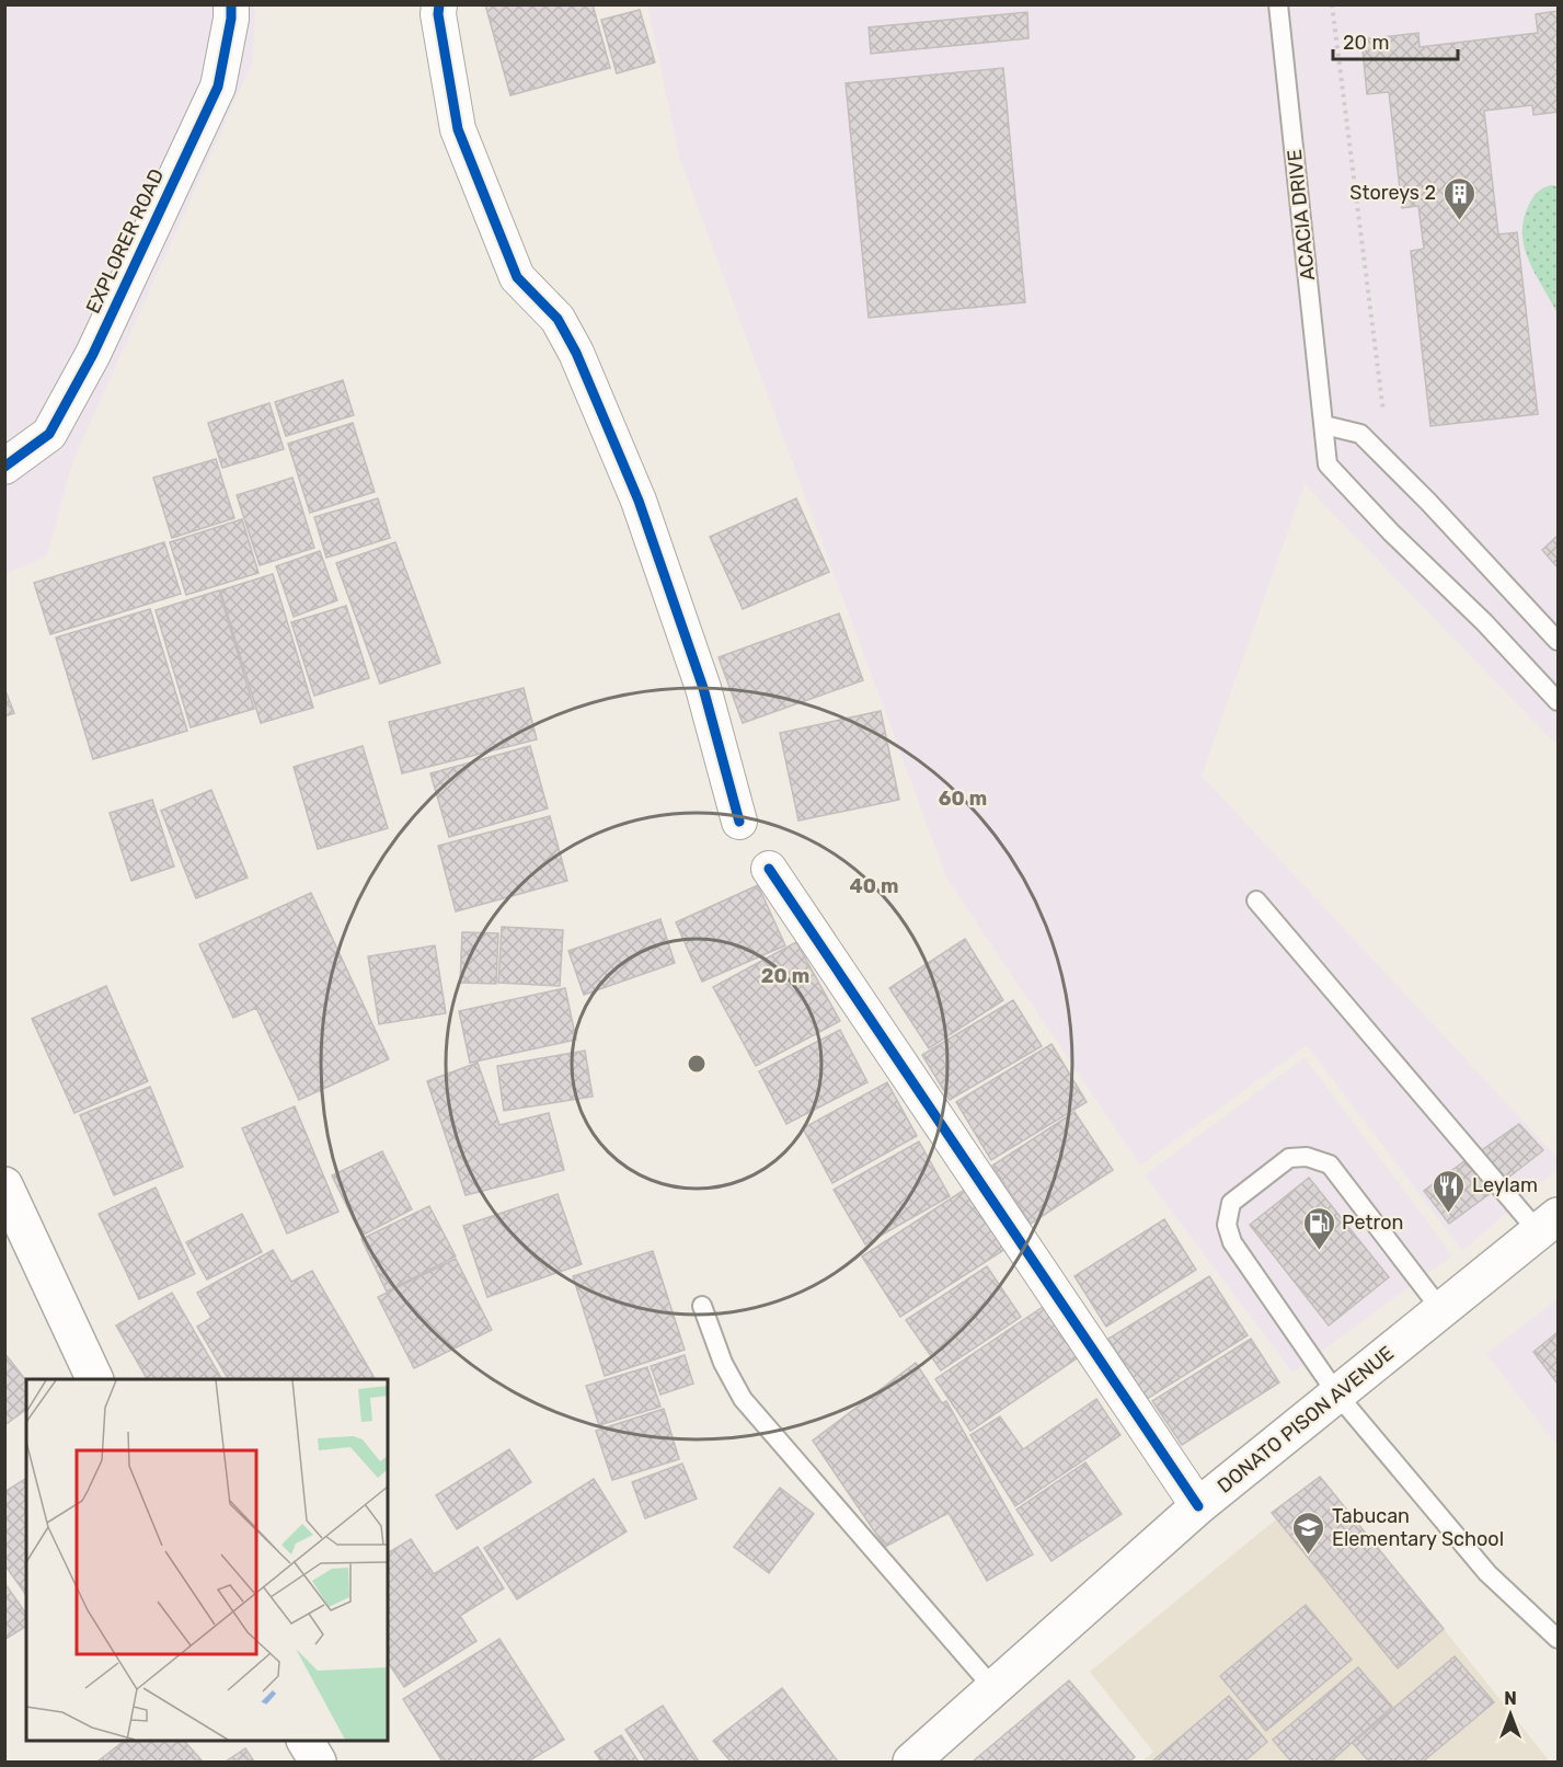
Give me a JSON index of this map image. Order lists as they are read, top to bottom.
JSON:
{
  "streets": {
    "main road": ["DONATO PISON AVENUE"],
    "street": ["EXPLORER ROAD"],
    "lane": ["ACACIA DRIVE"]
  },
  "places": {
    "building": ["Storeys 2"],
    "restaurant": ["Leylam"],
    "fuel station": ["Petron"],
    "school or university": ["Tabucan Elementary School"]
  },
  "scale_bar": "20 m",
  "north": "top",
  "rings": ["60 m", "40 m", "20 m"]
}
